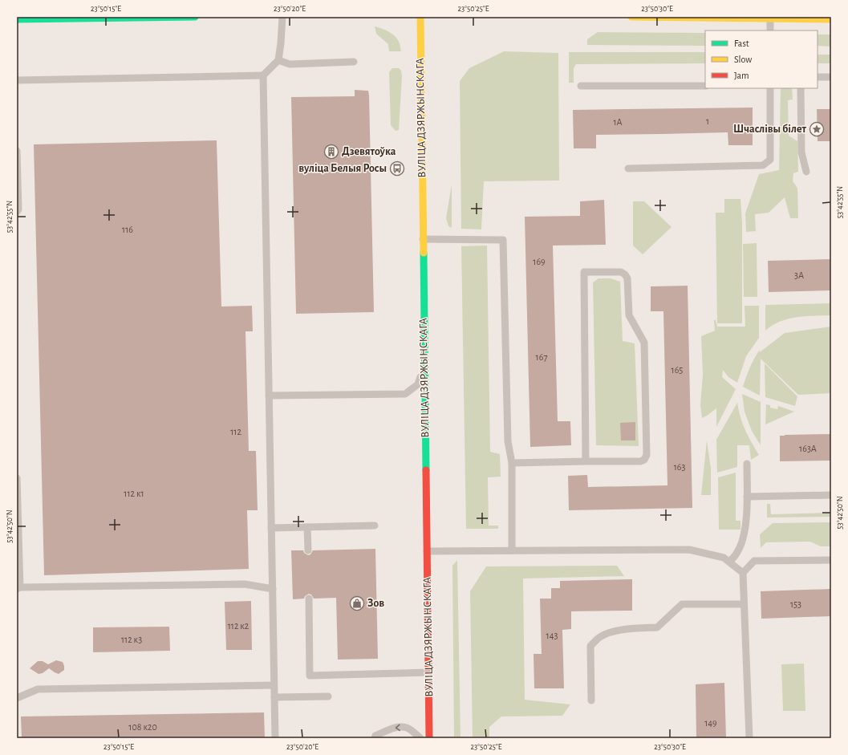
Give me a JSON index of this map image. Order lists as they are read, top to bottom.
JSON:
{
  "streets": {
    "main road": ["ВУЛІЦА ДЗЯРЖЫНСКАГА"]
  },
  "places": {
    "place": ["Шчаслівы білет"],
    "building": ["Дзевятоўка"],
    "bus stop": ["вуліца Белыя Росы"],
    "shop": ["Зов"]
  },
  "house_numbers": [
    "1",
    "1А",
    "116",
    "169",
    "3А",
    "167",
    "165",
    "112",
    "163А",
    "163",
    "112 к1",
    "153",
    "112 к2",
    "143",
    "112 к3",
    "149",
    "108 к20"
  ],
  "legend": ["Fast", "Slow", "Jam"],
  "coordinates": [
    "23°50'15\"E",
    "23°50'20\"E",
    "23°50'25\"E",
    "23°50'30\"E",
    "53°42'55\"N",
    "53°42'50\"N"
  ]
}
